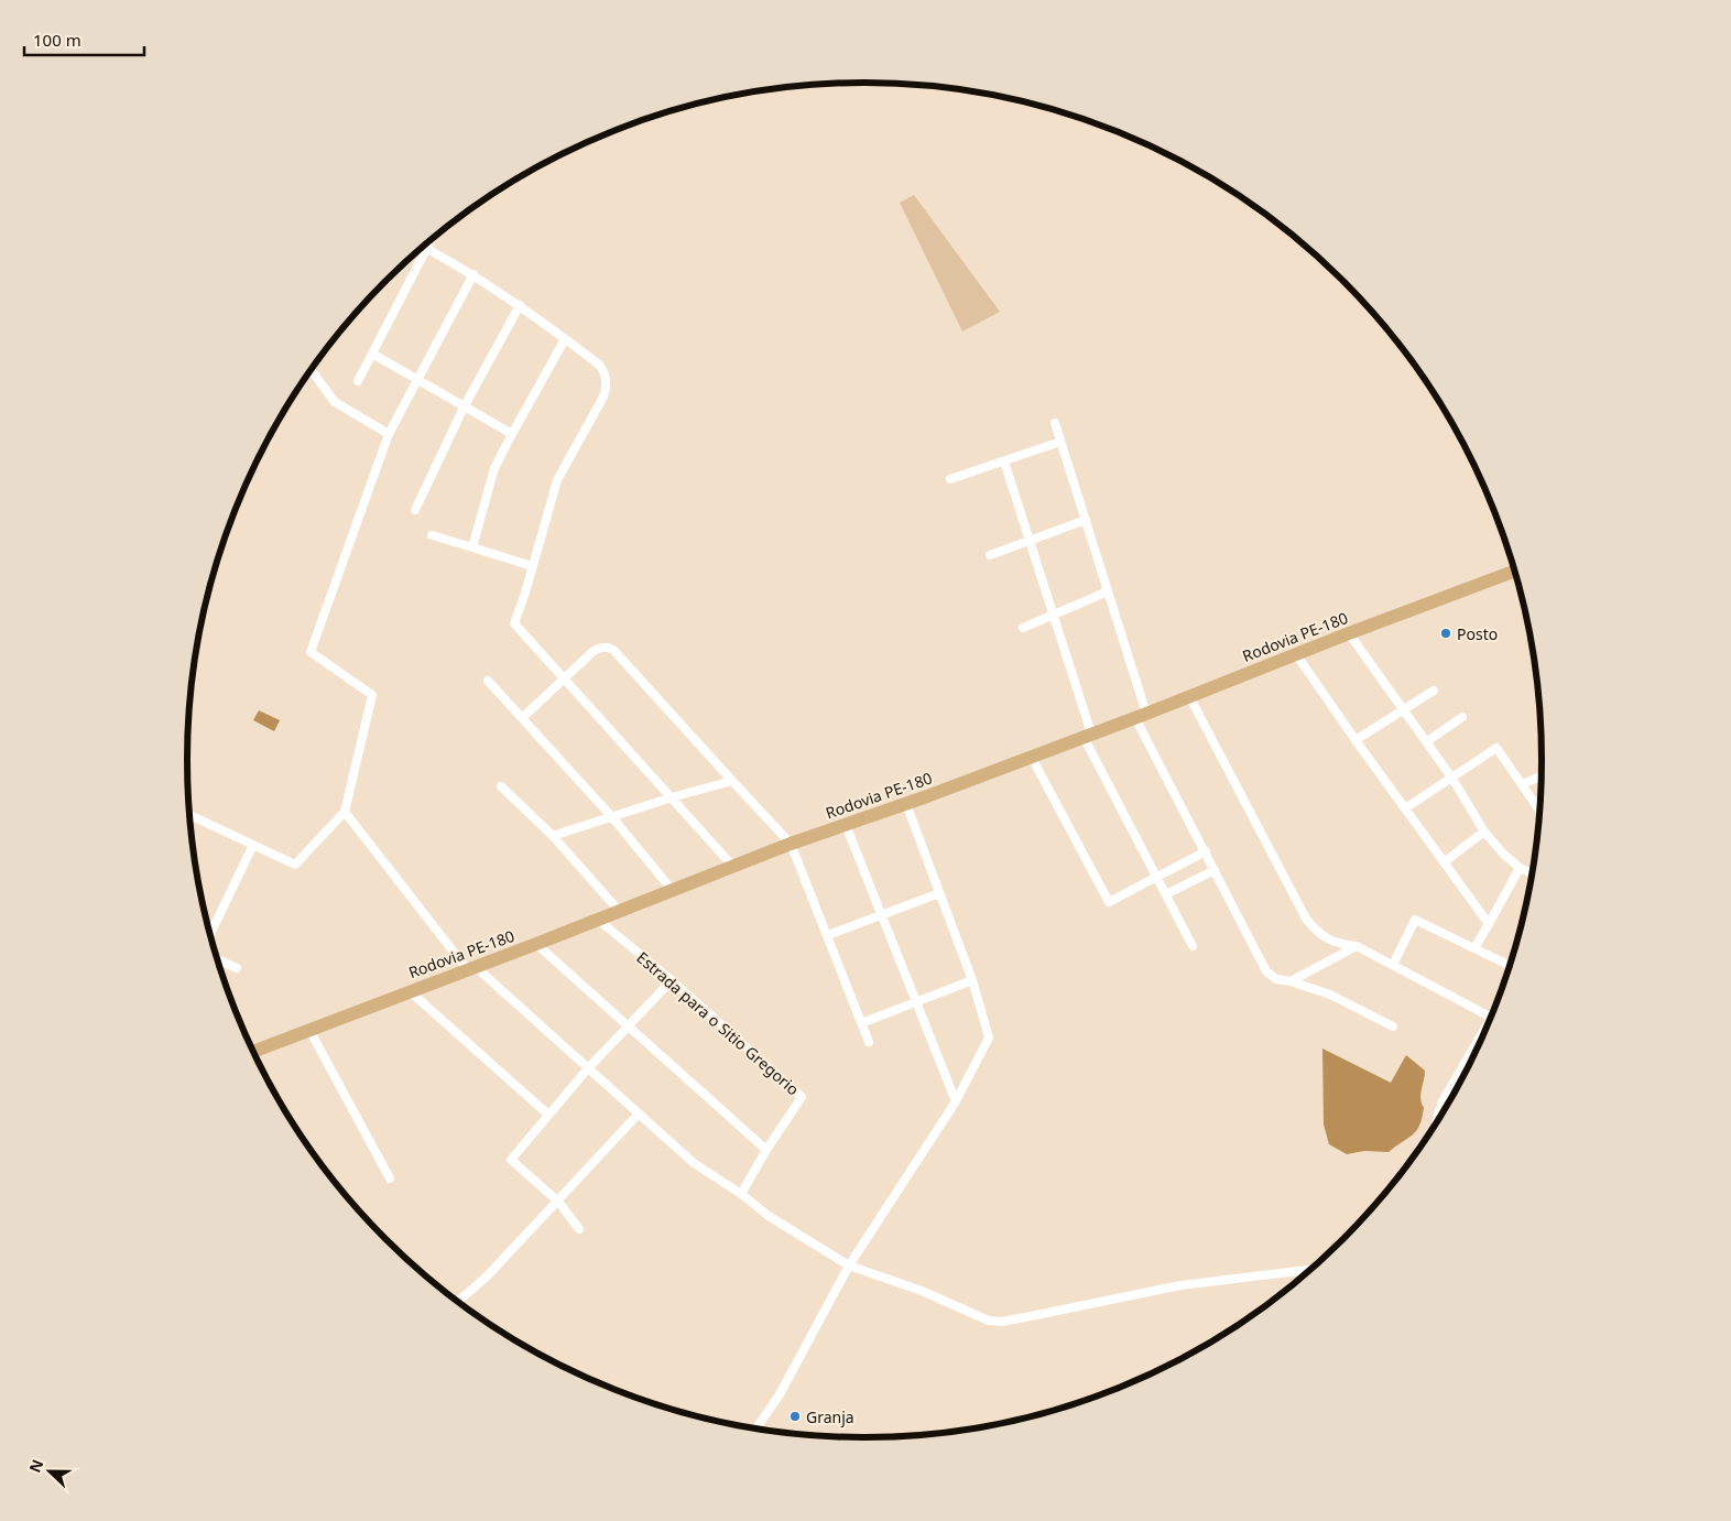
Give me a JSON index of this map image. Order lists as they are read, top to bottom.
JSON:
{
  "streets": {
    "main road": ["Rodovia PE-180"],
    "street": ["Estrada para o Sitio Gregorio"]
  },
  "crossings": [
    ["Rodovia PE-180", "Estrada para o Sitio Gregorio"]
  ],
  "places": ["Posto", "Granja"],
  "scale_bar": "100 m",
  "north": "left"
}
